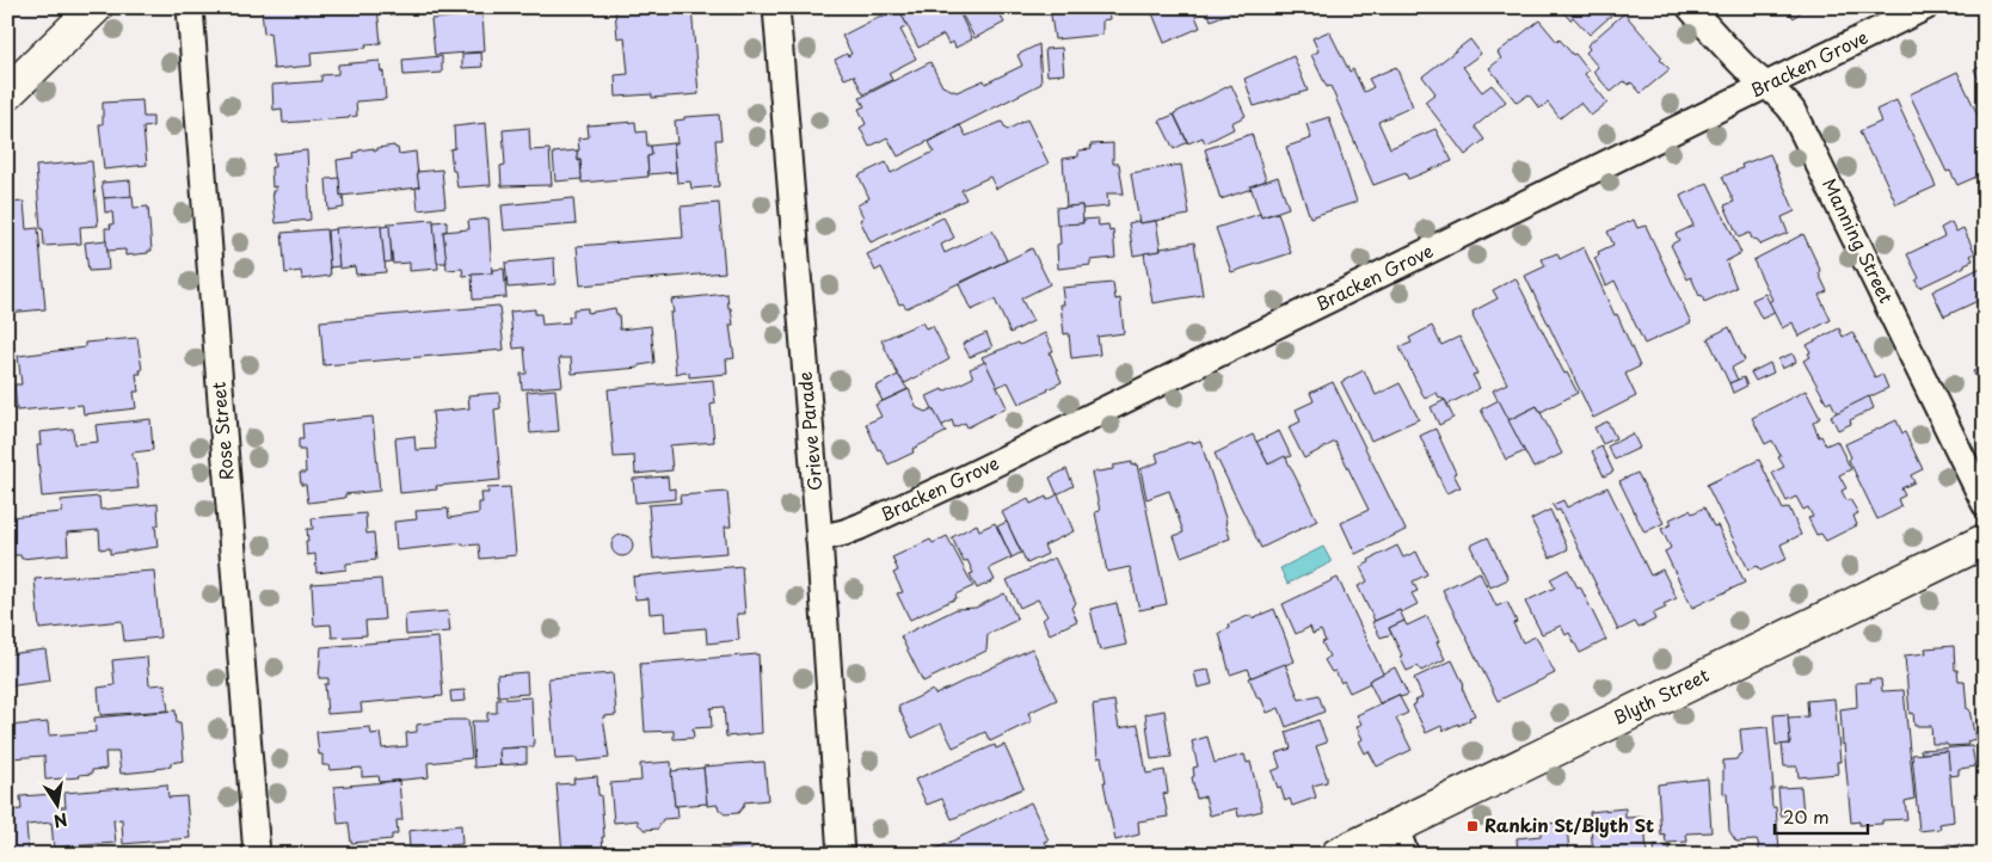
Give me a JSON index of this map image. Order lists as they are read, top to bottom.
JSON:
{
  "streets": {
    "street": [
      "Bracken Grove",
      "Manning Street",
      "Rose Street",
      "Grieve Parade",
      "Blyth Street"
    ]
  },
  "crossings": [
    ["Bracken Grove", "Manning Street"],
    ["Bracken Grove", "Grieve Parade"]
  ],
  "places": {
    "transit": ["Rankin St/Blyth St"]
  },
  "scale_bar": "20 m",
  "north": "bottom"
}
